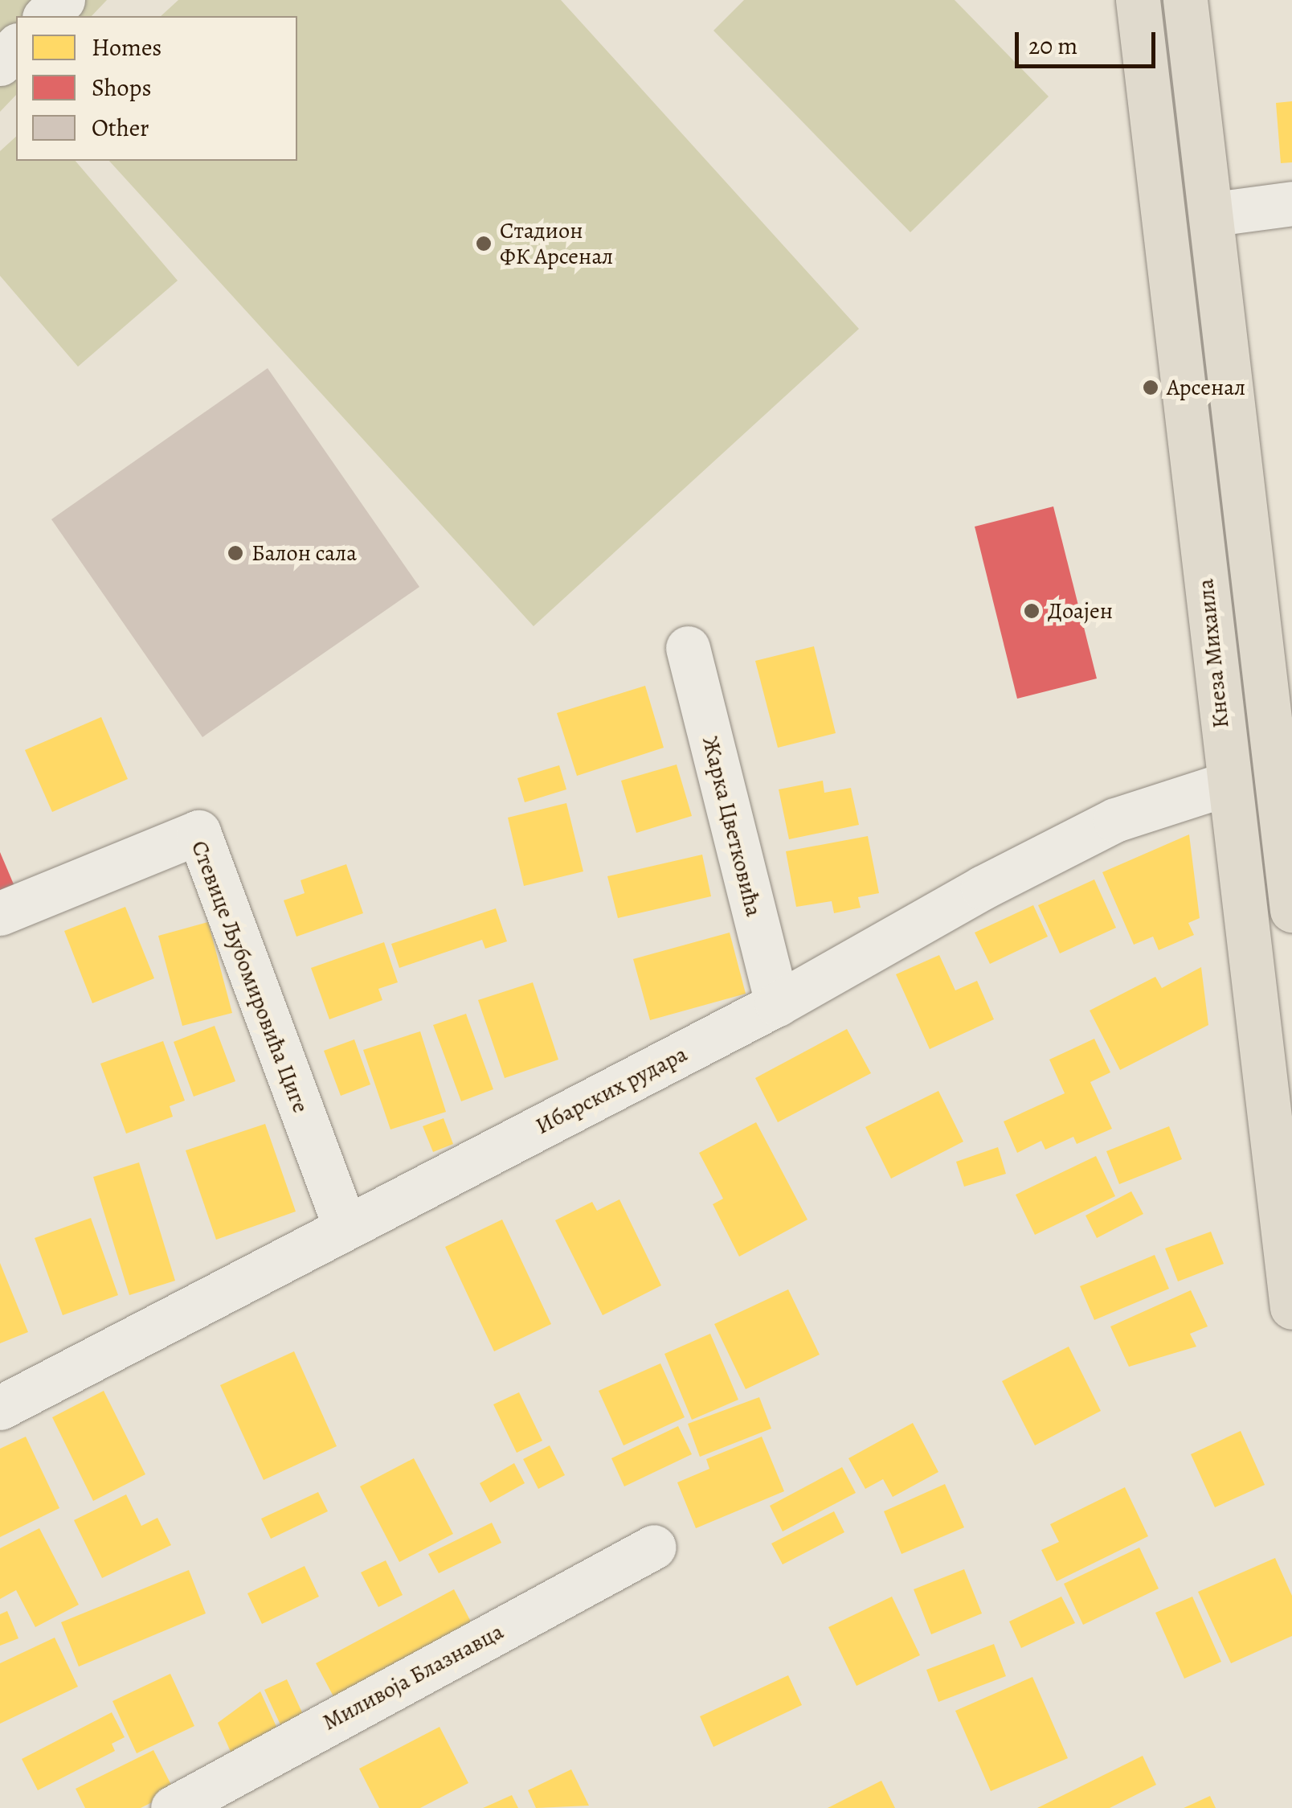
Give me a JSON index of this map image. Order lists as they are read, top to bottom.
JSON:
{
  "streets": {
    "main road": ["Кнеза Михаила"],
    "street": [
      "Жарка Цветковића",
      "Стевице Љубомировића Циге",
      "Ибарских рудара",
      "Миливоја Блазнавца"
    ]
  },
  "crossings": [
    ["Кнеза Михаила", "Ибарских рудара"],
    ["Жарка Цветковића", "Ибарских рудара"],
    ["Стевице Љубомировића Циге", "Ибарских рудара"]
  ],
  "places": [
    "Стадион ФК Арсенал",
    "Арсенал",
    "Балон сала",
    "Доајен"
  ],
  "legend": ["Homes", "Shops", "Other"],
  "scale_bar": "20 m"
}
